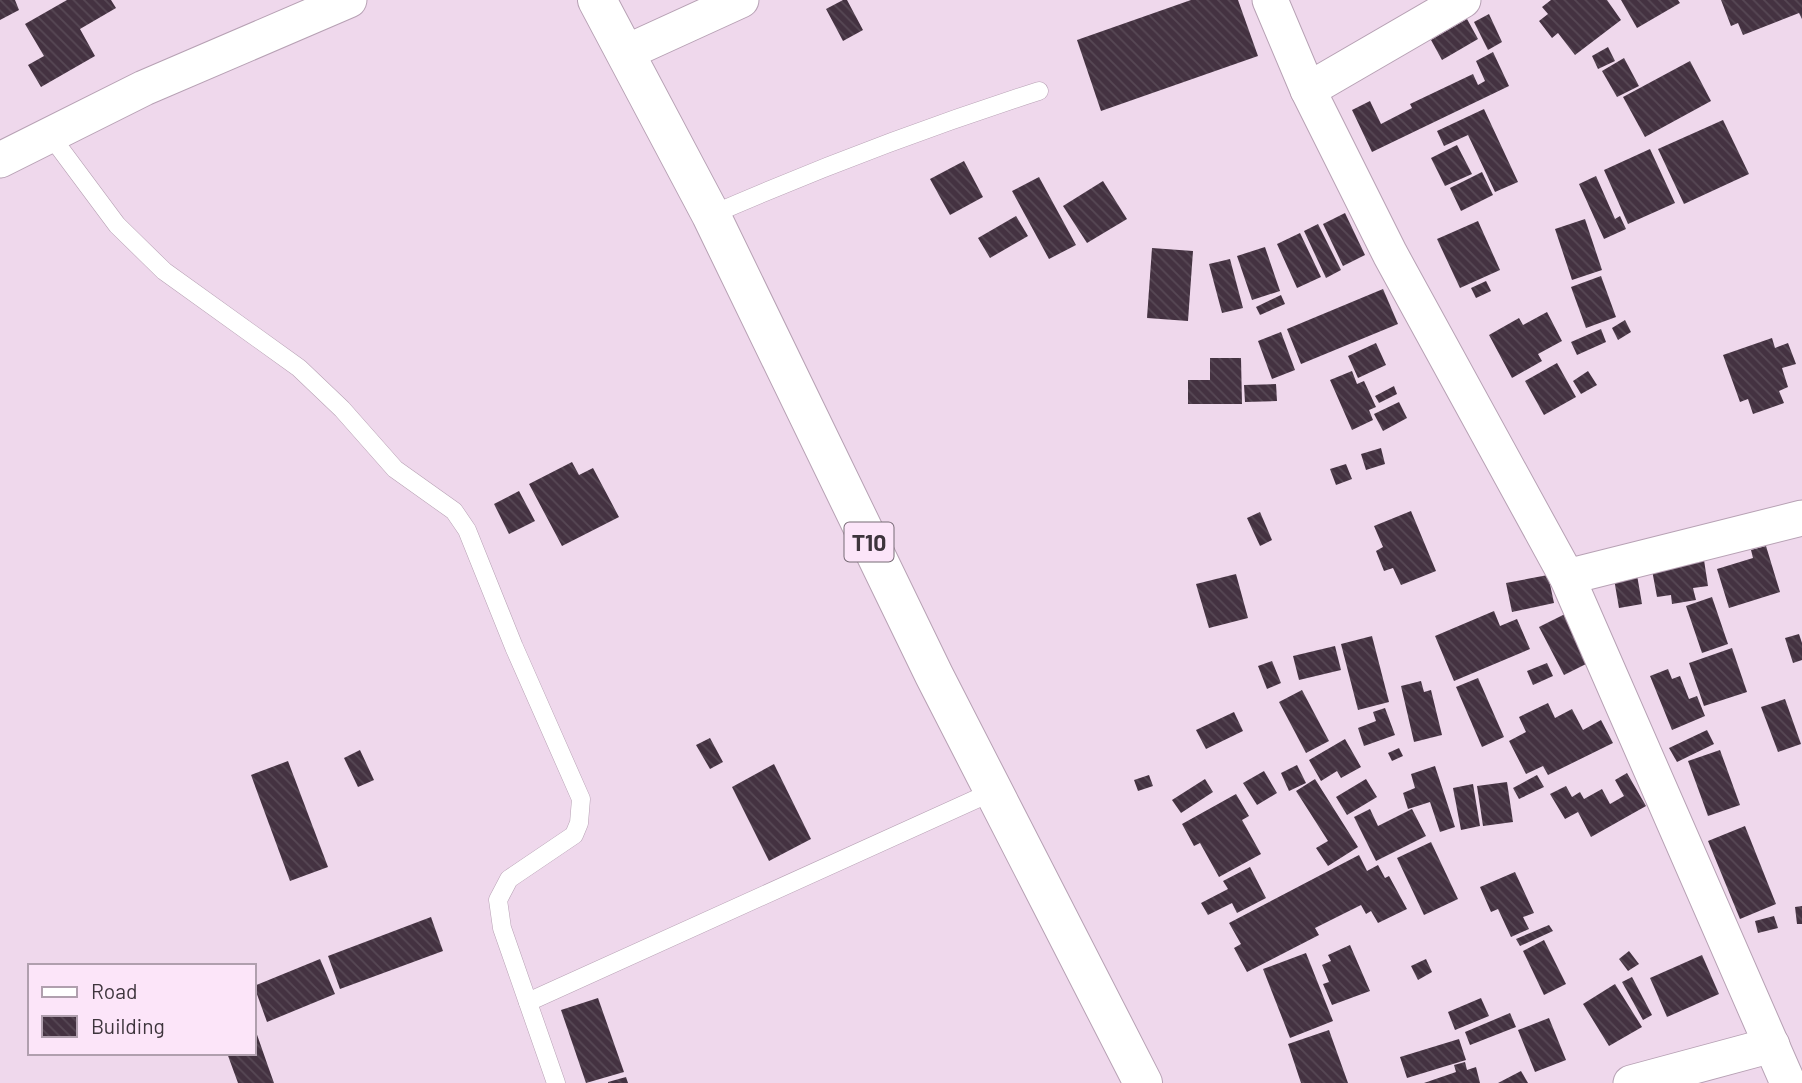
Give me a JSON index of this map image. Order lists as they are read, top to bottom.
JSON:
{
  "streets": {
    "highway": ["T10"]
  },
  "legend": ["Road", "Building"]
}
